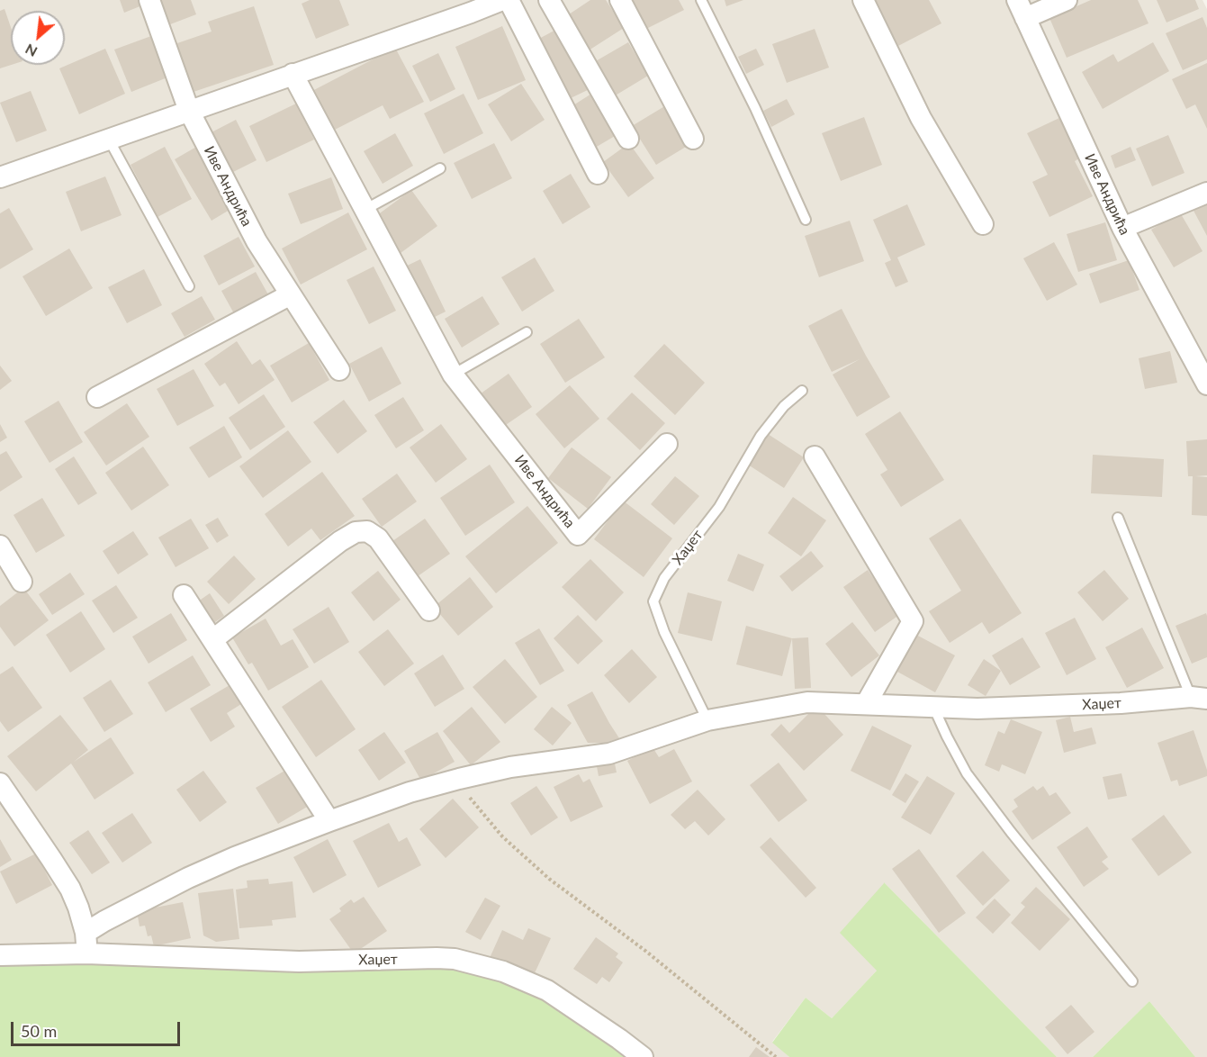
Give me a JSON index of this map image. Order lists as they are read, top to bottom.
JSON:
{
  "streets": {
    "street": ["Иве Андрића", "Хаџет"]
  },
  "scale_bar": "50 m",
  "north": "bottom left"
}
